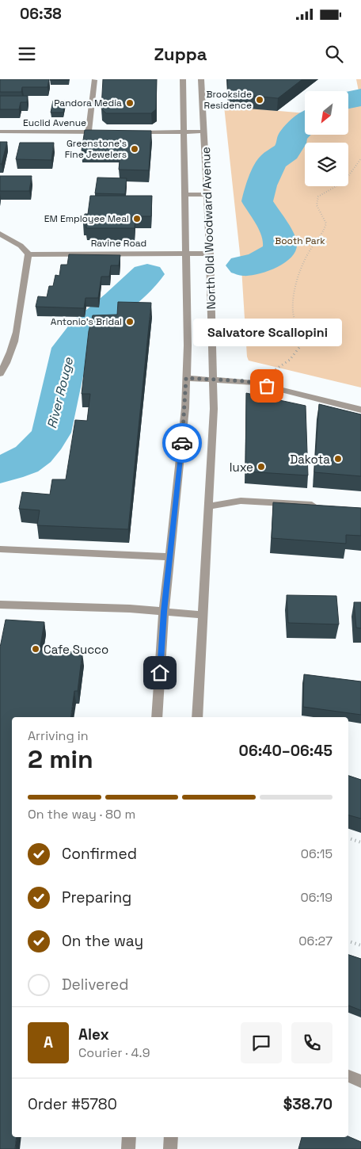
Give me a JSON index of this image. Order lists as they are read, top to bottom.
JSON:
{
  "streets": {
    "street": ["Euclid Avenue", "North Old Woodward Avenue", "Ravine Road"]
  },
  "crossings": [
    ["North Old Woodward Avenue", "Ravine Road"]
  ],
  "water": ["River Rouge"],
  "parks": ["Booth Park"],
  "places": [
    "Brookside Residence",
    "Pandora Media",
    "Greenstone's Fine Jewelers",
    "EM Employee Meal",
    "Antonio's Bridal",
    "Salvatore Scallopini",
    "Dakota",
    "luxe",
    "Cafe Succo"
  ],
  "north": "bottom left",
  "page": {
    "status": "06:38",
    "header": "Zuppa",
    "bubble": "Salvatore Scallopini",
    "heading": ["2 min", "Arriving in", "06:40–06:45"],
    "panel": [
      "Alex",
      "Courier · 4.9",
      "Order #5780",
      "$38.70"
    ],
    "bar": "On the way · 80 m",
    "list": [
      ["Confirmed", "06:15"],
      ["Preparing", "06:19"],
      ["On the way", "06:27"],
      "Delivered"
    ],
    "round": "A"
  }
}
